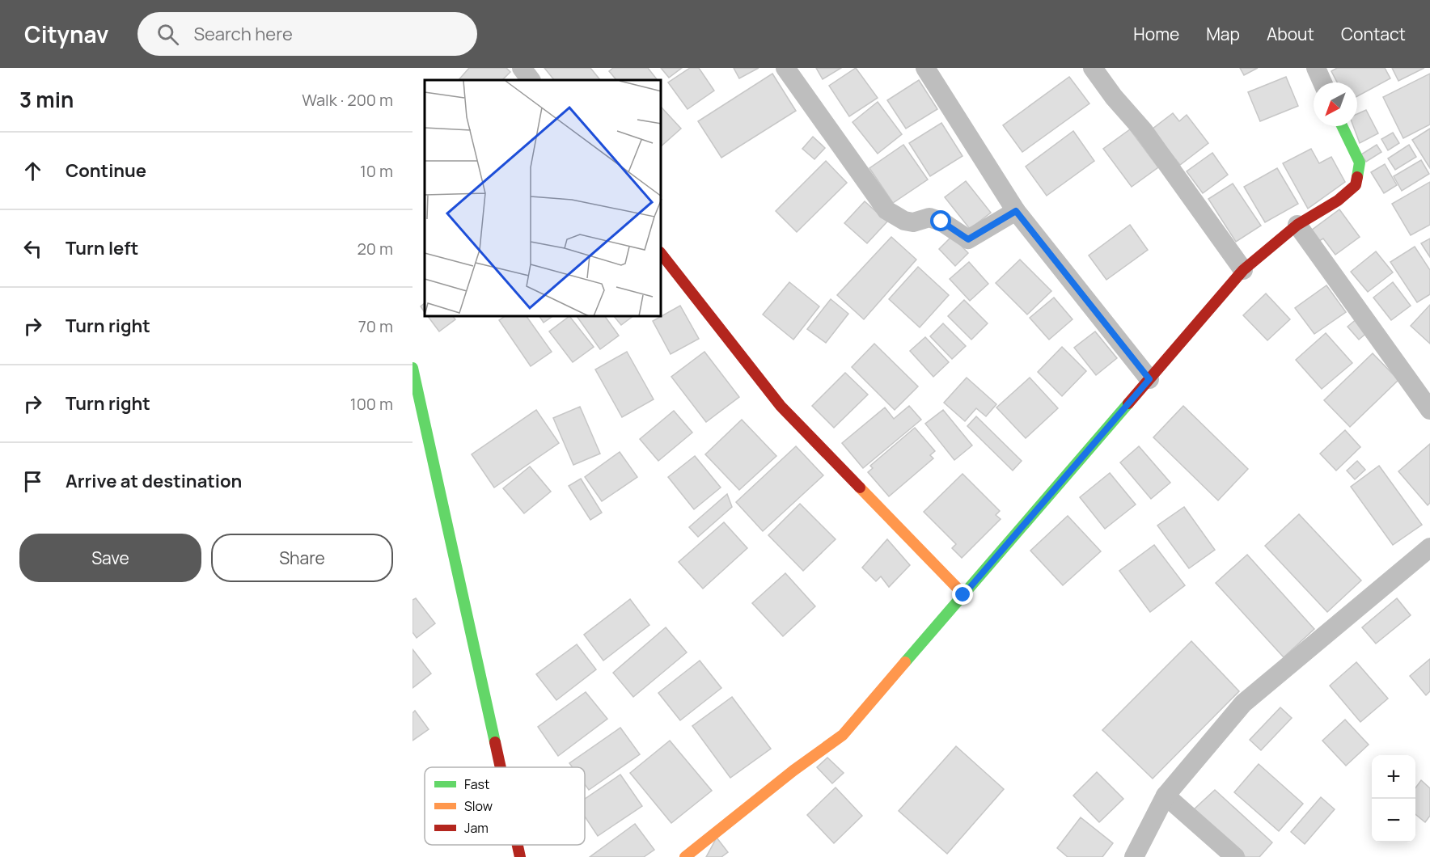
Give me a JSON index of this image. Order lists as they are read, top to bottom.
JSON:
{
  "legend": ["Fast", "Slow", "Jam"],
  "north": "bottom left",
  "page": {
    "header": "Citynav",
    "search": "Search here",
    "nav": [
      "Home",
      "Map",
      "About",
      "Contact"
    ],
    "heading": ["3 min", "Walk · 200 m"],
    "list": [
      ["Continue", "10 m"],
      ["Turn left", "20 m"],
      ["Turn right", "70 m"],
      ["Turn right", "100 m"],
      "Arrive at destination"
    ],
    "buttons": ["Save", "Share"],
    "map_buttons": ["+", "−"]
  }
}
